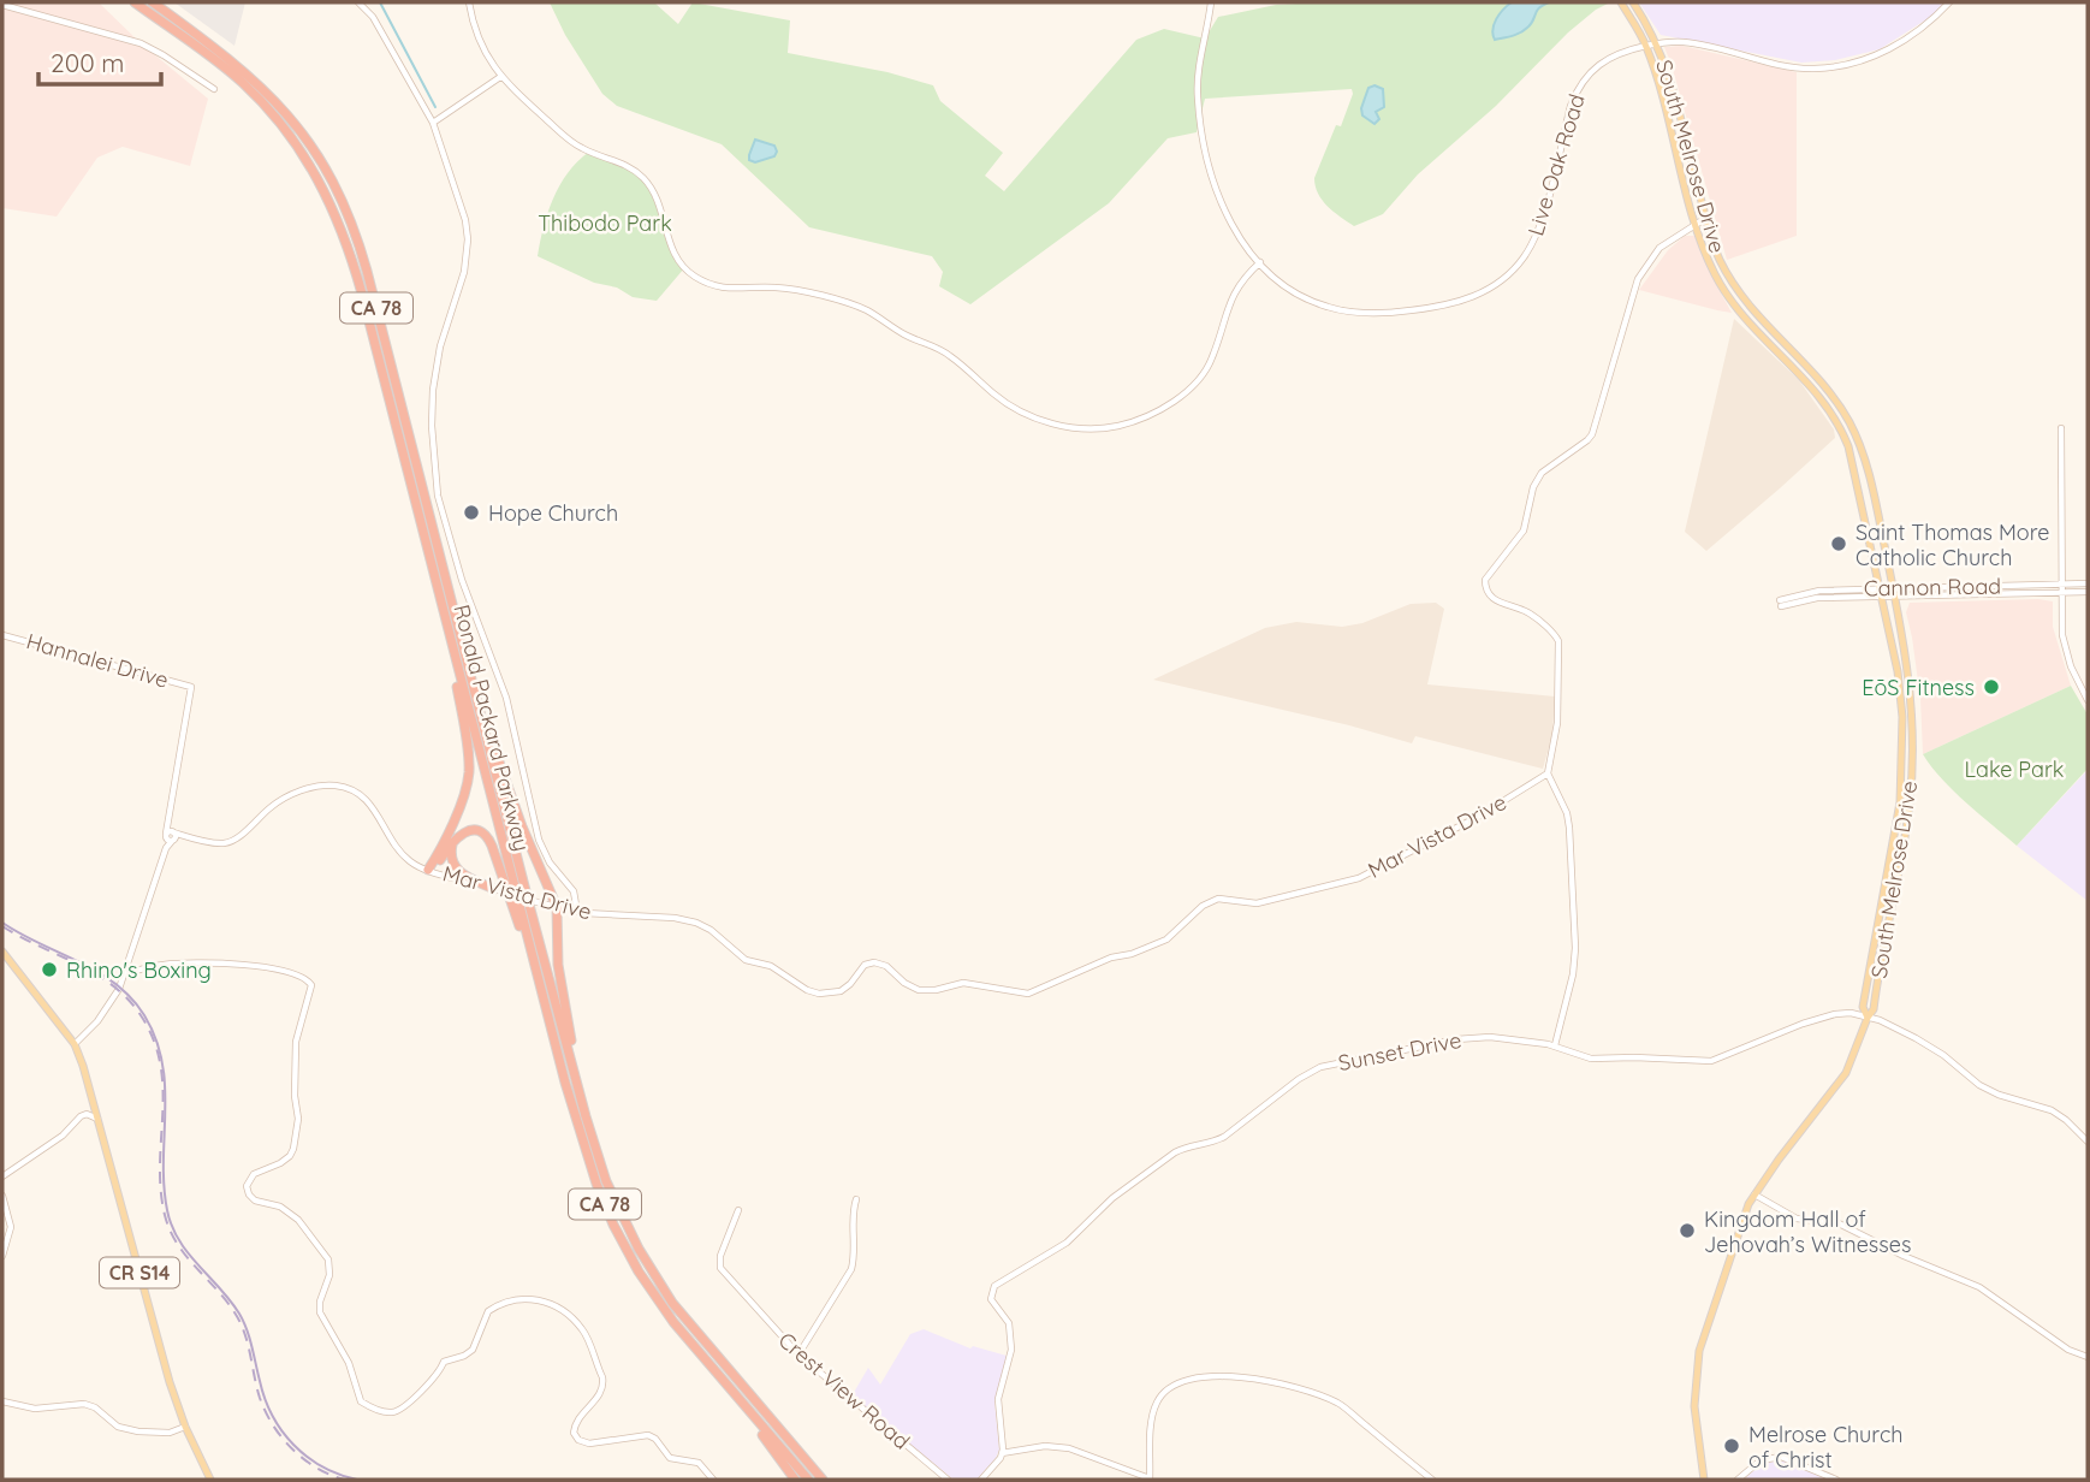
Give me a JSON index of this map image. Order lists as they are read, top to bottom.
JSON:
{
  "streets": {
    "highway": ["CA 78", "Ronald Packard Parkway"],
    "main road": ["South Melrose Drive", "CR S14"],
    "street": [
      "Live Oak Road",
      "Cannon Road",
      "Hannalei Drive",
      "Mar Vista Drive",
      "Sunset Drive",
      "Crest View Road"
    ]
  },
  "crossings": [
    ["South Melrose Drive", "Live Oak Road"],
    ["South Melrose Drive", "Cannon Road"],
    ["South Melrose Drive", "Sunset Drive"],
    ["Hannalei Drive", "Mar Vista Drive"]
  ],
  "parks": ["Thibodo Park", "Lake Park"],
  "places": [
    "Hope Church",
    "Saint Thomas More Catholic Church",
    "EōS Fitness",
    "Rhino's Boxing",
    "Kingdom Hall of Jehovah’s Witnesses",
    "Melrose Church of Christ"
  ],
  "scale_bar": "200 m"
}
